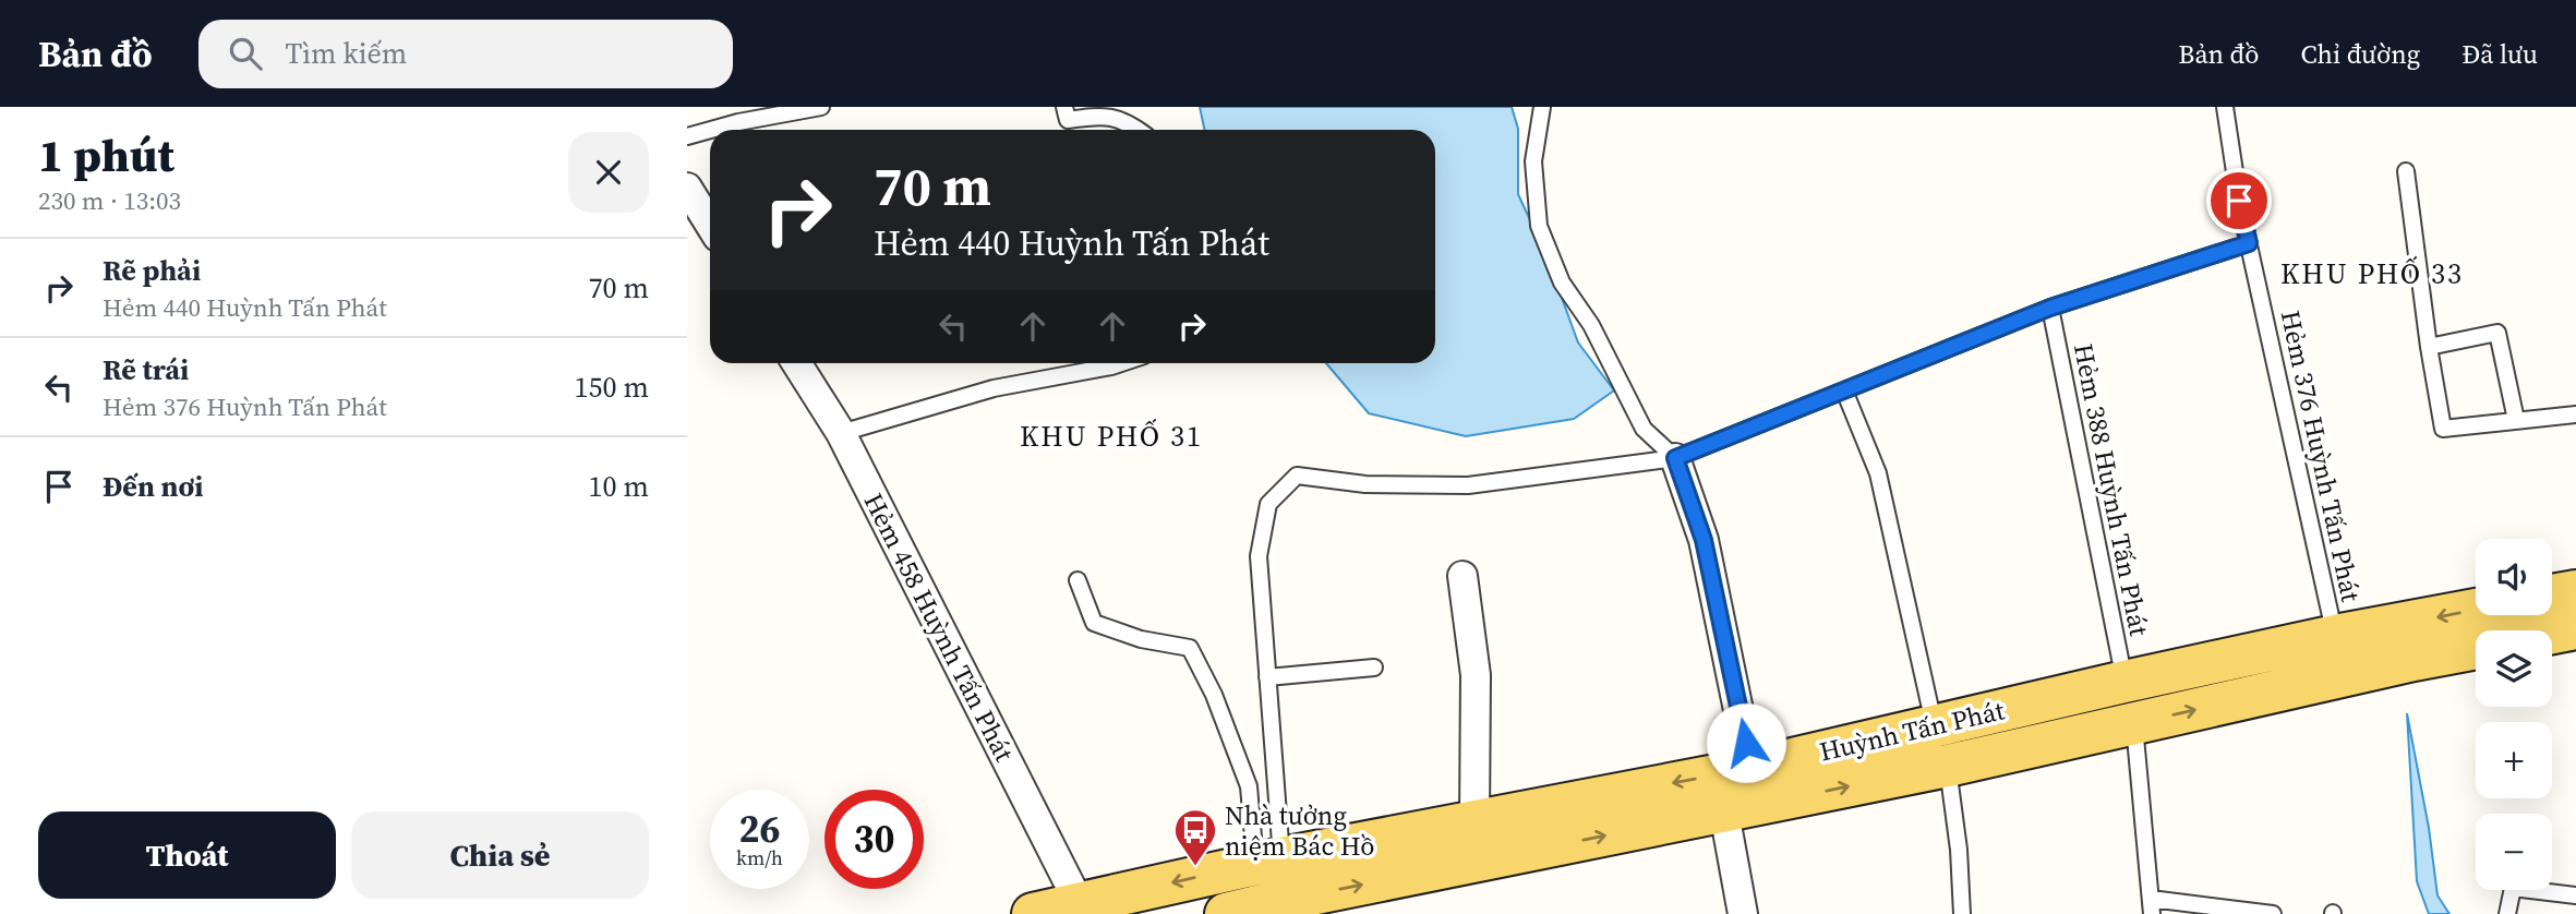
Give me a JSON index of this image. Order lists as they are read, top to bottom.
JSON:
{
  "streets": {
    "main road": ["Huỳnh Tấn Phát"],
    "street": ["Hẻm 458 Huỳnh Tấn Phát"],
    "lane": ["Hẻm 376 Huỳnh Tấn Phát", "Hẻm 388 Huỳnh Tấn Phát"]
  },
  "crossings": [
    ["Hẻm 376 Huỳnh Tấn Phát", "Huỳnh Tấn Phát"],
    ["Hẻm 388 Huỳnh Tấn Phát", "Huỳnh Tấn Phát"],
    ["Hẻm 458 Huỳnh Tấn Phát", "Huỳnh Tấn Phát"]
  ],
  "districts": ["KHU PHỐ 33", "KHU PHỐ 31"],
  "places": {
    "bus stop": ["Nhà tưởng niệm Bác Hồ"]
  },
  "page": {
    "header": "Bản đồ",
    "search": "Tìm kiếm",
    "nav": ["Bản đồ", "Chỉ đường", "Đã lưu"],
    "heading": ["1 phút", "230 m · 13:03"],
    "turn": ["70 m", "Hẻm 440 Huỳnh Tấn Phát"],
    "list": [
      {
        "name": "Rẽ phải",
        "note": "Hẻm 440 Huỳnh Tấn Phát",
        "value": "70 m"
      },
      {
        "name": "Rẽ trái",
        "note": "Hẻm 376 Huỳnh Tấn Phát",
        "value": "150 m"
      },
      {
        "name": "Đến nơi",
        "value": "10 m"
      }
    ],
    "map_buttons": ["+", "−"],
    "speed": "26 km/h",
    "limit": "30",
    "buttons": ["Thoát", "Chia sẻ"]
  }
}
